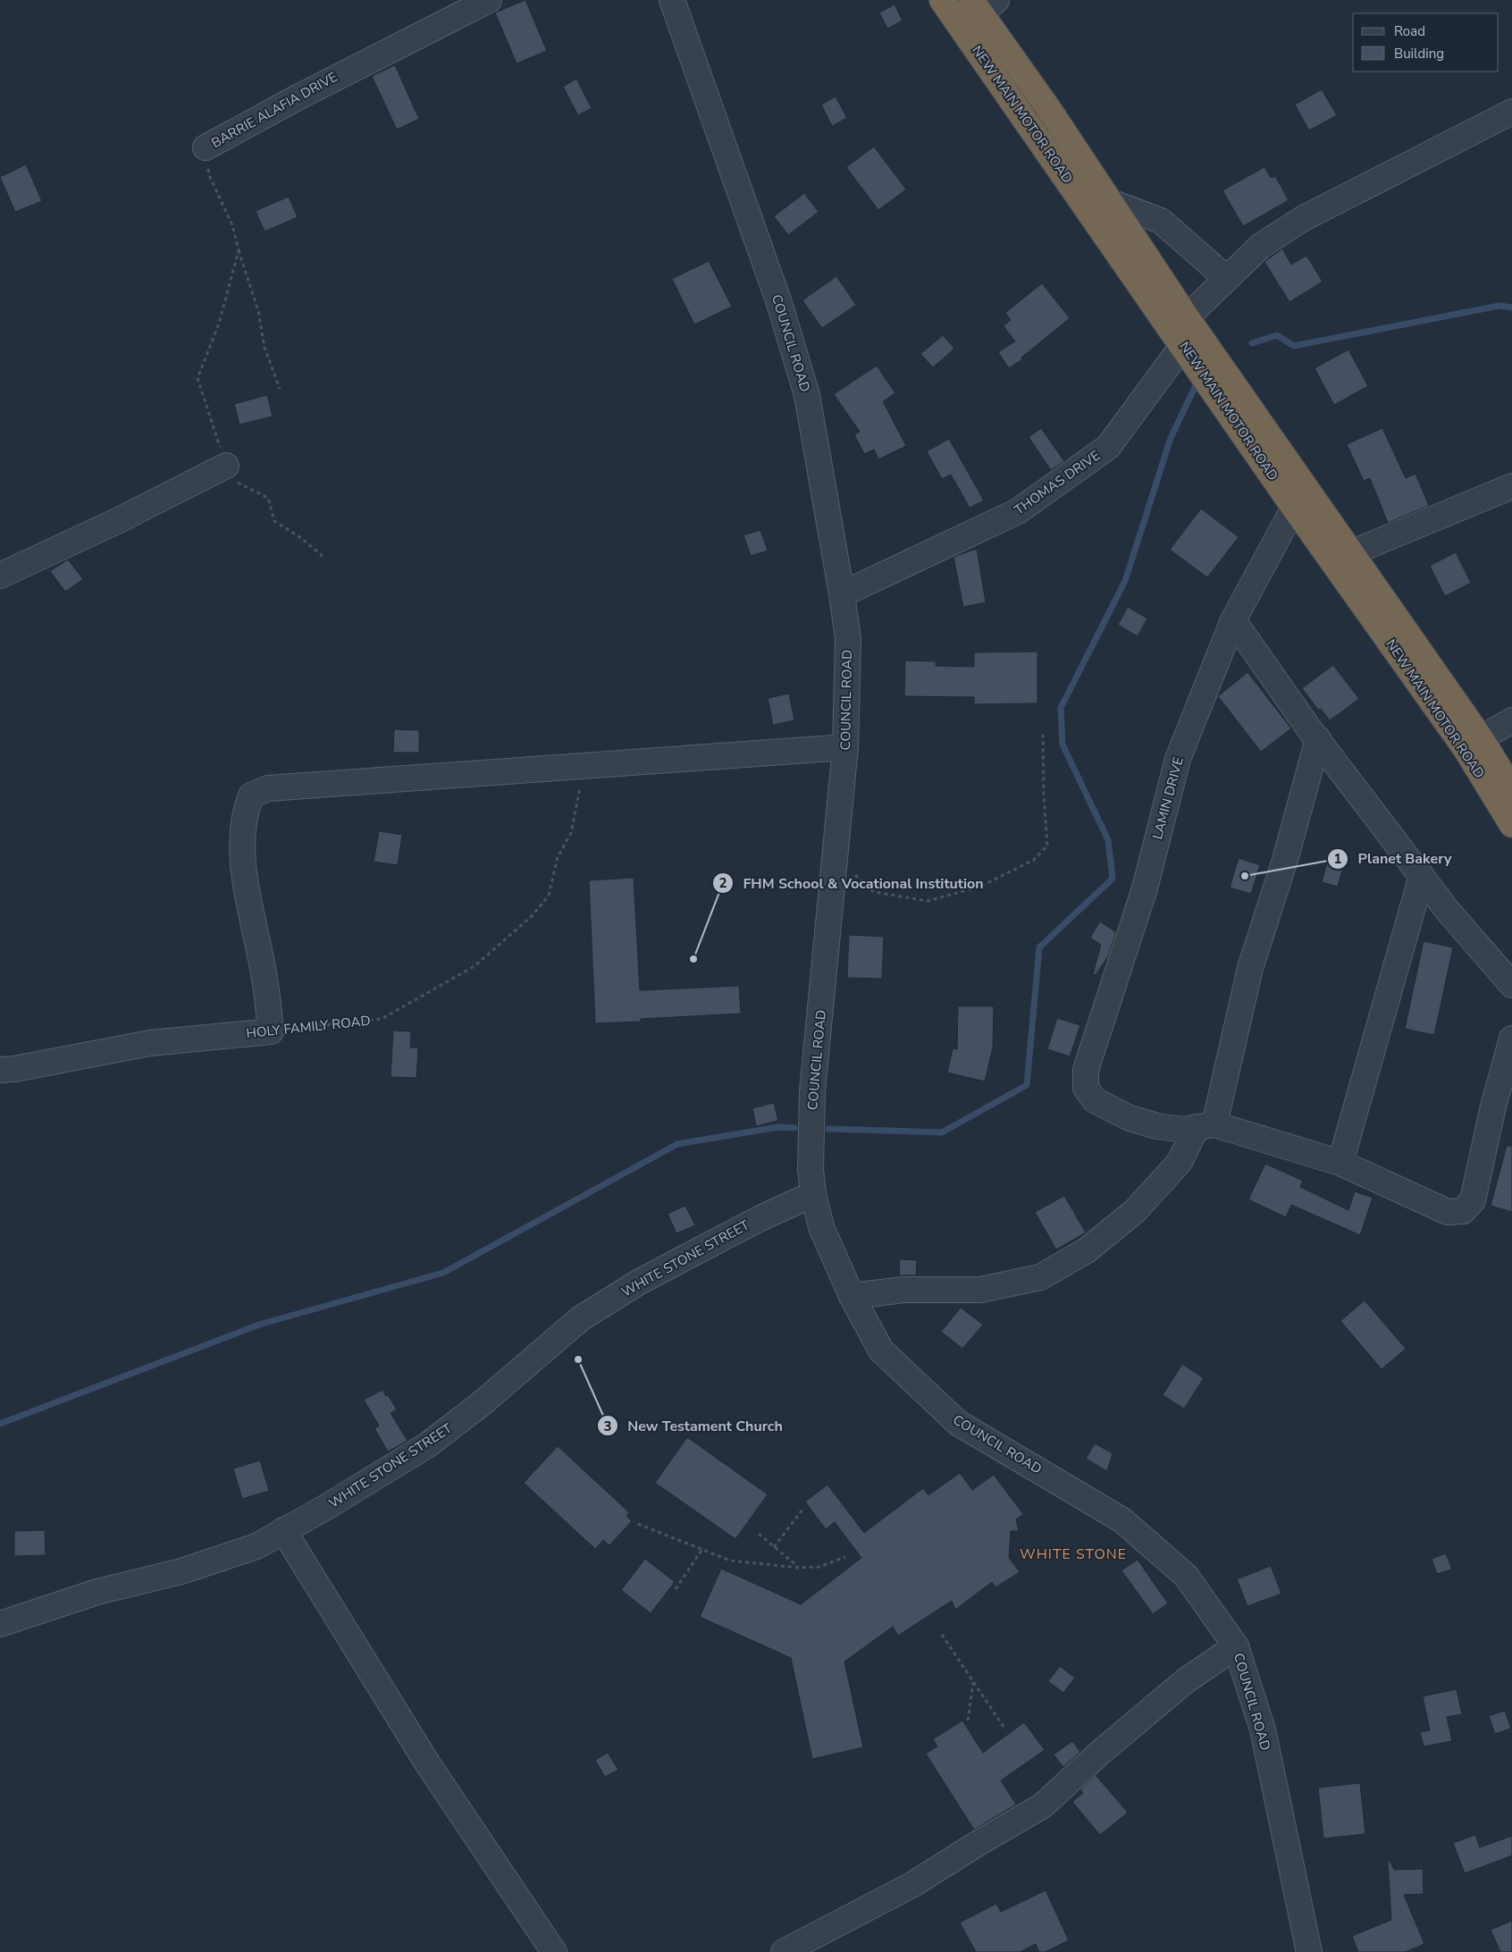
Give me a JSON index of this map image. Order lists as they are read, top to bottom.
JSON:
{
  "streets": {
    "highway": ["NEW MAIN MOTOR ROAD"],
    "street": [
      "BARRIE ALAFIA DRIVE",
      "COUNCIL ROAD",
      "THOMAS DRIVE",
      "LAMIN DRIVE",
      "HOLY FAMILY ROAD",
      "WHITE STONE STREET"
    ]
  },
  "crossings": [
    ["NEW MAIN MOTOR ROAD", "THOMAS DRIVE"],
    ["NEW MAIN MOTOR ROAD", "LAMIN DRIVE"],
    ["COUNCIL ROAD", "THOMAS DRIVE"],
    ["COUNCIL ROAD", "WHITE STONE STREET"]
  ],
  "districts": ["WHITE STONE"],
  "places": ["Planet Bakery", "FHM School & Vocational Institution", "New Testament Church"],
  "legend": ["Road", "Building"]
}
